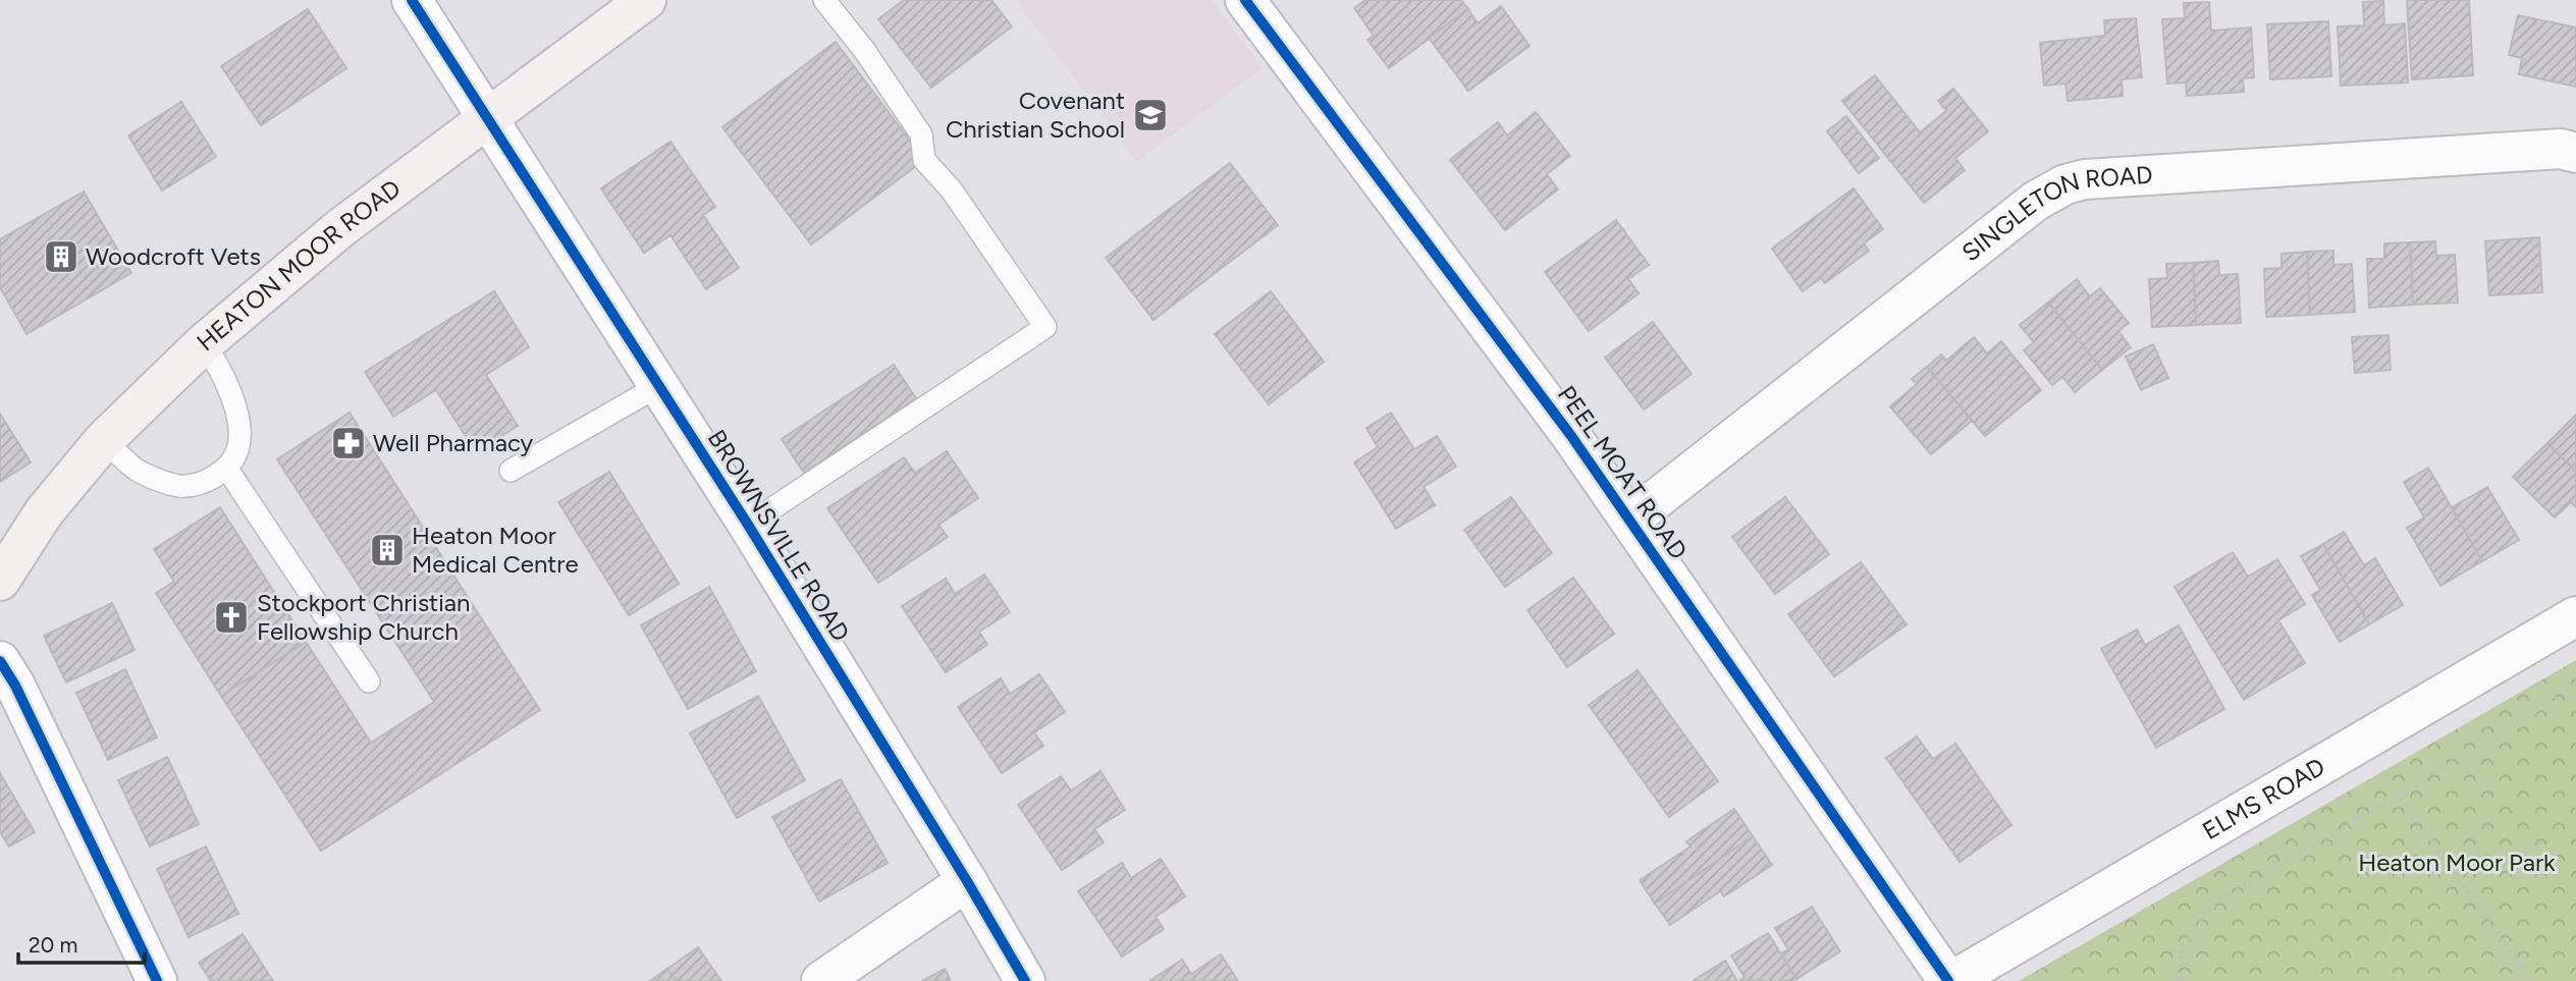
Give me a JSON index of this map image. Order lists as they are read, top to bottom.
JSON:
{
  "streets": {
    "main road": ["HEATON MOOR ROAD"],
    "street": [
      "SINGLETON ROAD",
      "PEEL MOAT ROAD",
      "BROWNSVILLE ROAD",
      "ELMS ROAD"
    ]
  },
  "crossings": [
    ["SINGLETON ROAD", "PEEL MOAT ROAD"],
    ["HEATON MOOR ROAD", "BROWNSVILLE ROAD"],
    ["PEEL MOAT ROAD", "ELMS ROAD"]
  ],
  "parks": ["Heaton Moor Park"],
  "places": {
    "school or university": ["Covenant Christian School"],
    "building": ["Woodcroft Vets", "Heaton Moor Medical Centre"],
    "pharmacy": ["Well Pharmacy"],
    "church": ["Stockport Christian Fellowship Church"]
  },
  "scale_bar": "20 m"
}
